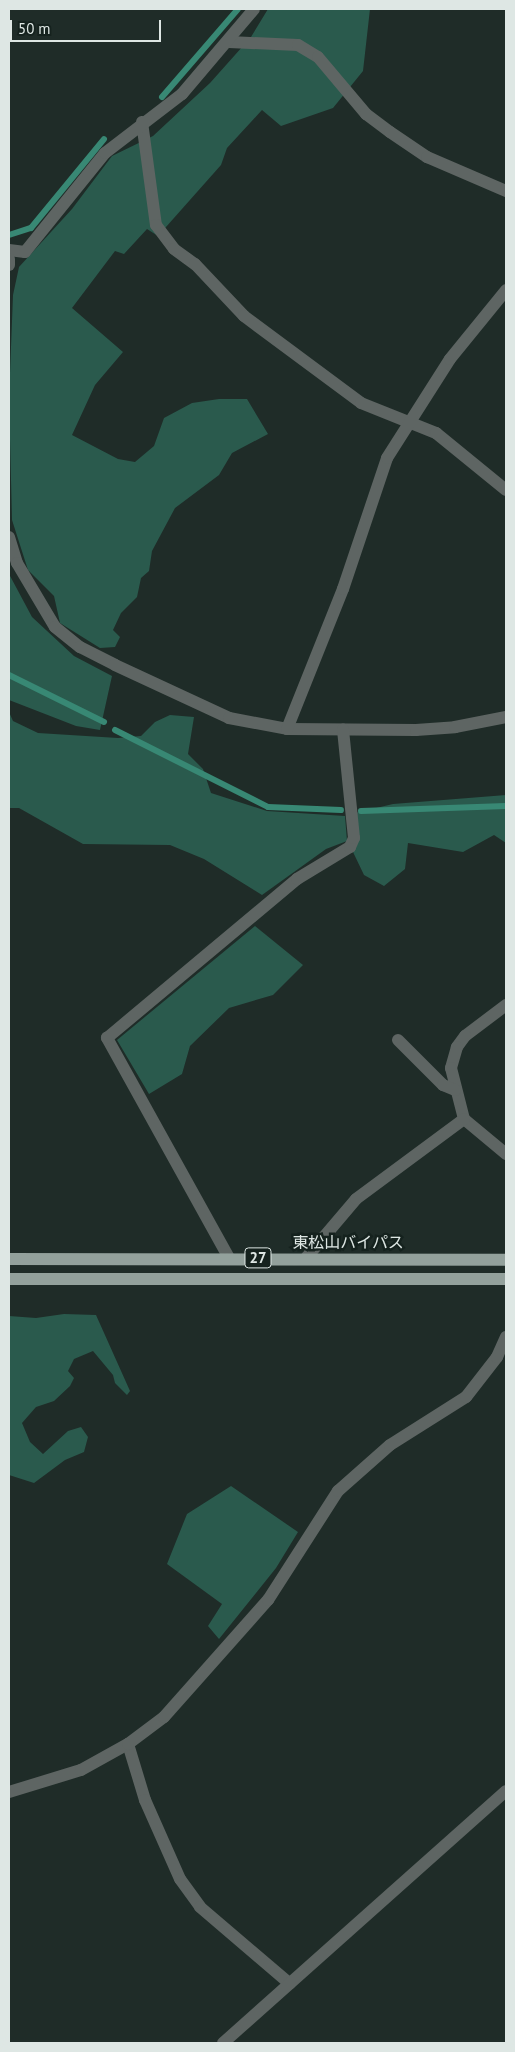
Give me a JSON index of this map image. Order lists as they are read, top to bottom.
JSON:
{
  "streets": {
    "main road": ["東松山バイパス", "27"]
  },
  "scale_bar": "50 m"
}
